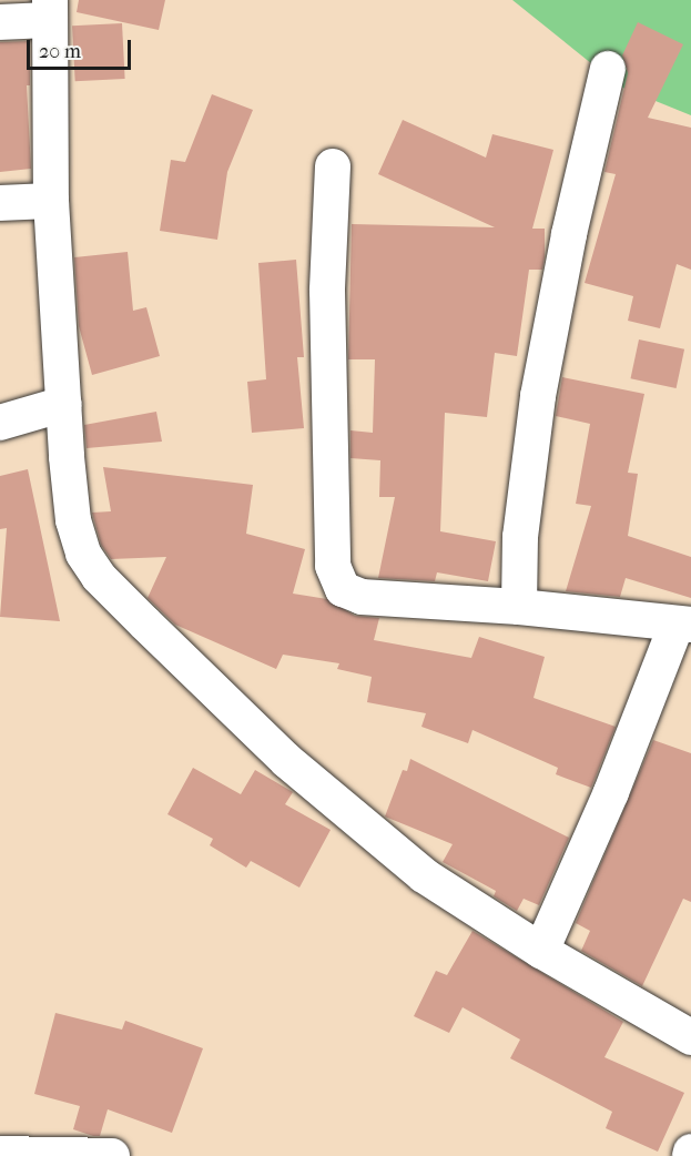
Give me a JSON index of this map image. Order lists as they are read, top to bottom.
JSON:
{
  "scale_bar": "20 m"
}
